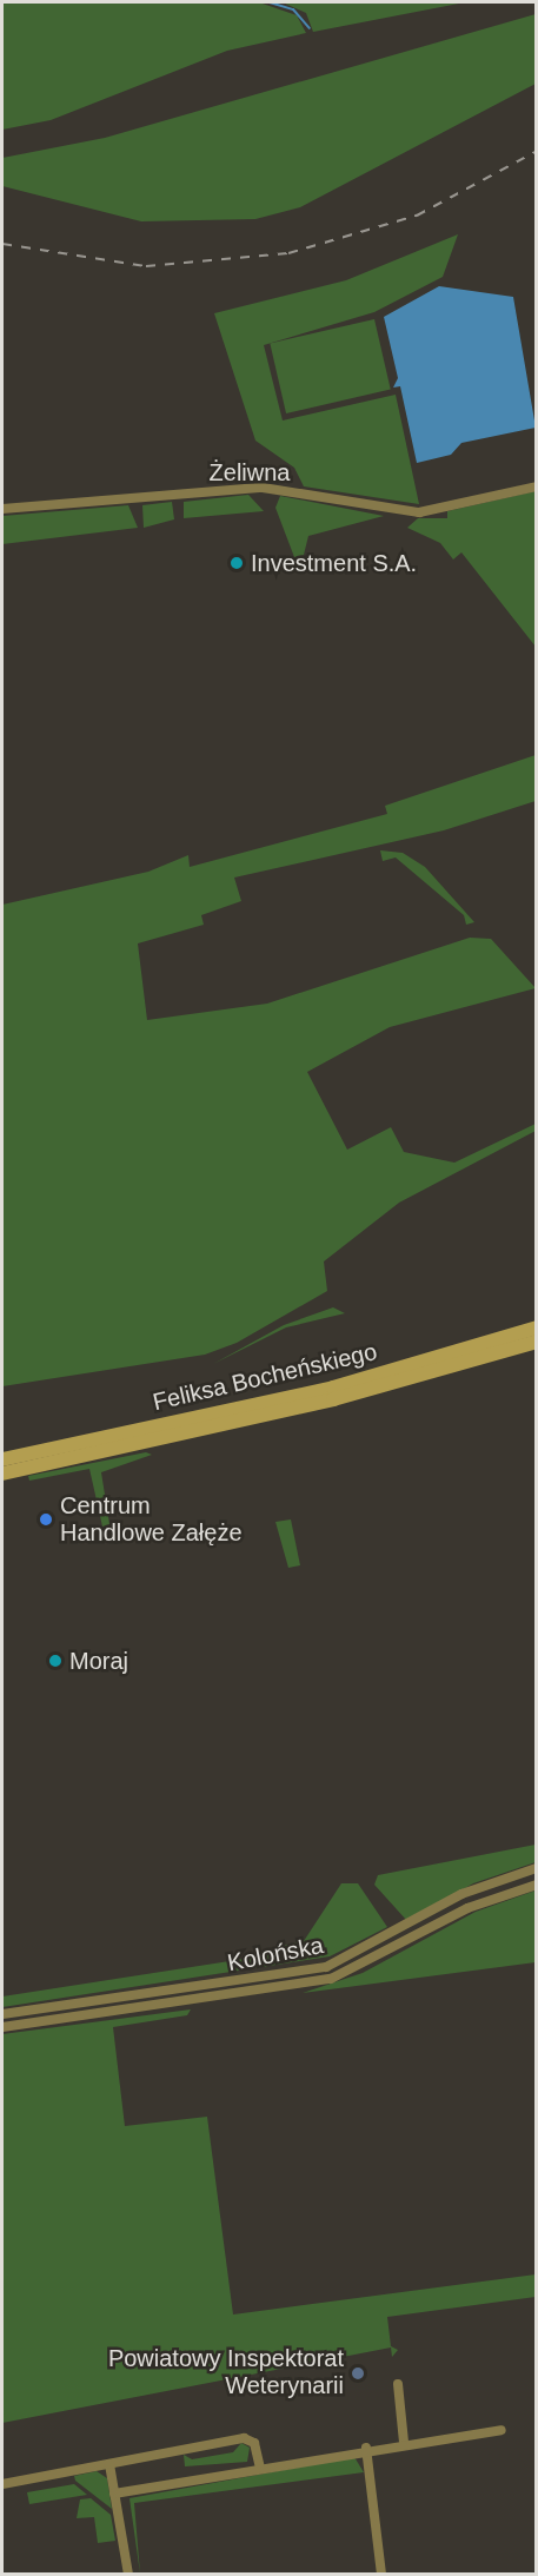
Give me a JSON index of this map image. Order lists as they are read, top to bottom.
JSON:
{
  "streets": {
    "main road": ["Feliksa Bocheńskiego"],
    "street": ["Żeliwna", "Kolońska"]
  },
  "places": [
    "Investment S.A.",
    "Centrum Handlowe Załęże",
    "Moraj",
    "Powiatowy Inspektorat Weterynarii"
  ]
}
